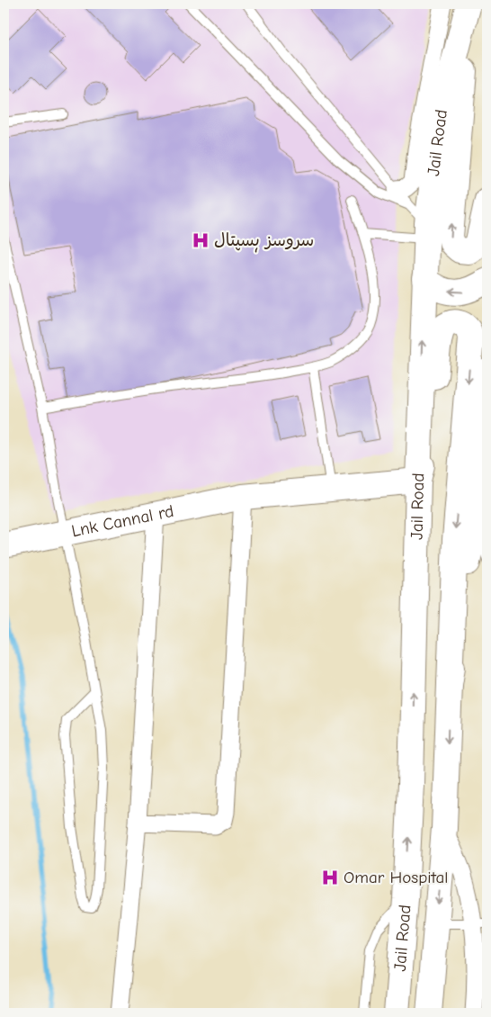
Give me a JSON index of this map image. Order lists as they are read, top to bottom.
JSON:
{
  "streets": {
    "main road": ["Jail Road", "Lnk Cannal rd"]
  },
  "crossings": [
    ["Jail Road", "Lnk Cannal rd"]
  ],
  "places": {
    "hospital": ["سروسز ہسپتال", "Omar Hospital"]
  }
}
